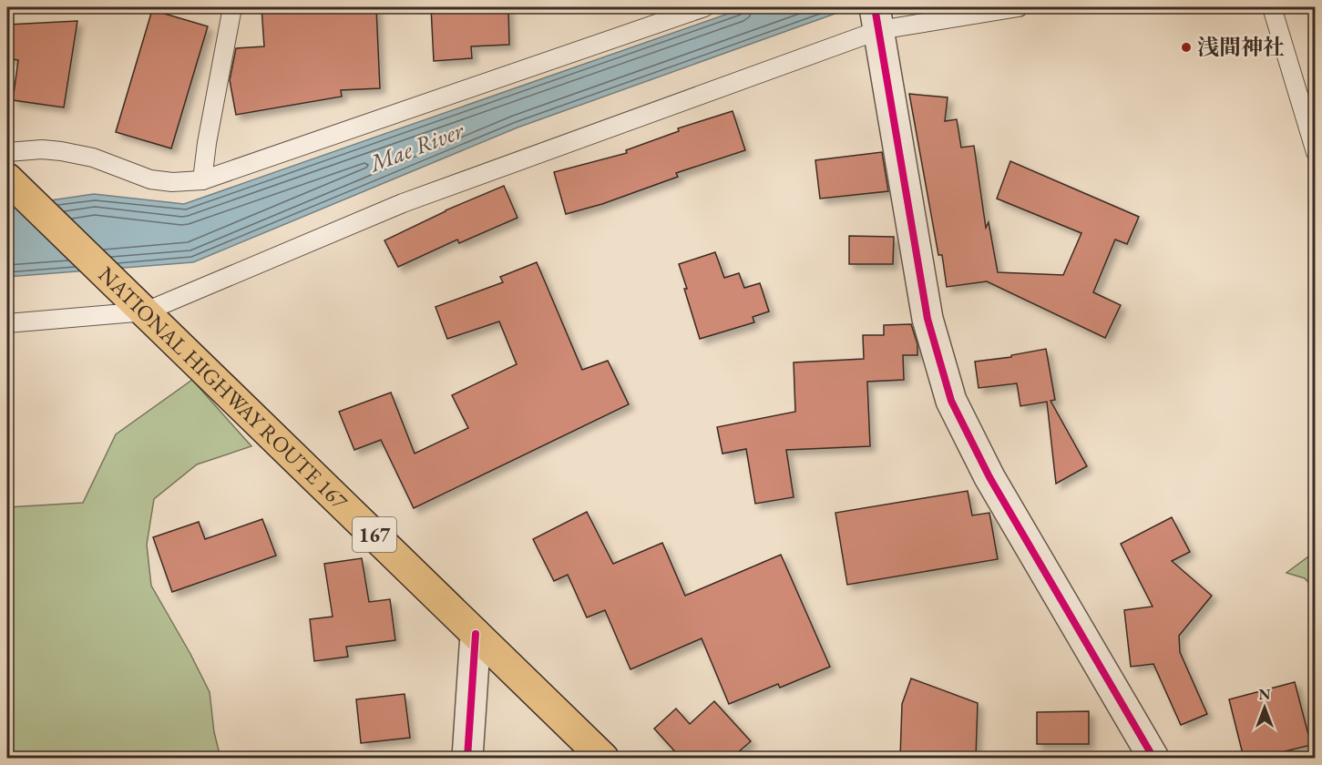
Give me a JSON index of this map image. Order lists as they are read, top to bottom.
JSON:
{
  "streets": {
    "highway": ["NATIONAL HIGHWAY ROUTE 167", "167"]
  },
  "water": ["Mae River"],
  "places": ["浅間神社"],
  "north": "top"
}
